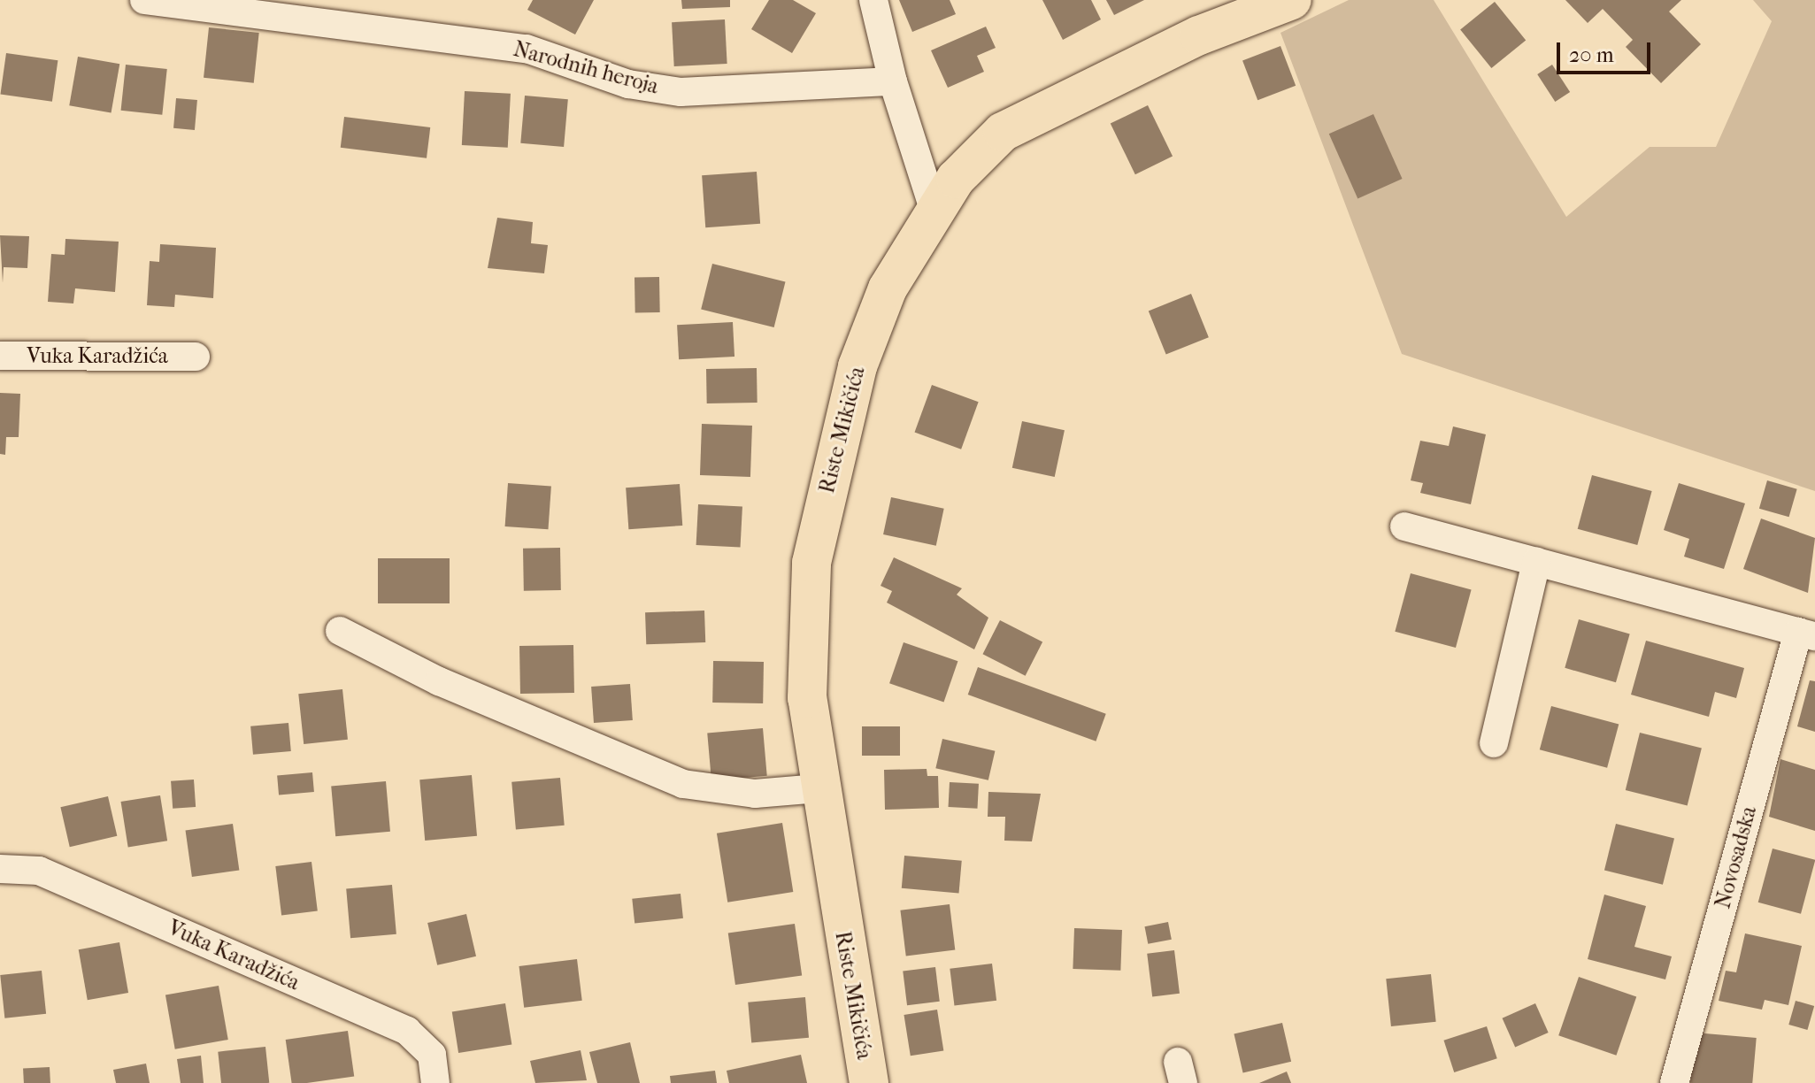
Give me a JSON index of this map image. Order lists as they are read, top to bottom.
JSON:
{
  "streets": {
    "main road": ["Riste Mikičića"],
    "street": ["Narodnih heroja", "Vuka Karadžića", "Novosadska"]
  },
  "scale_bar": "20 m"
}
